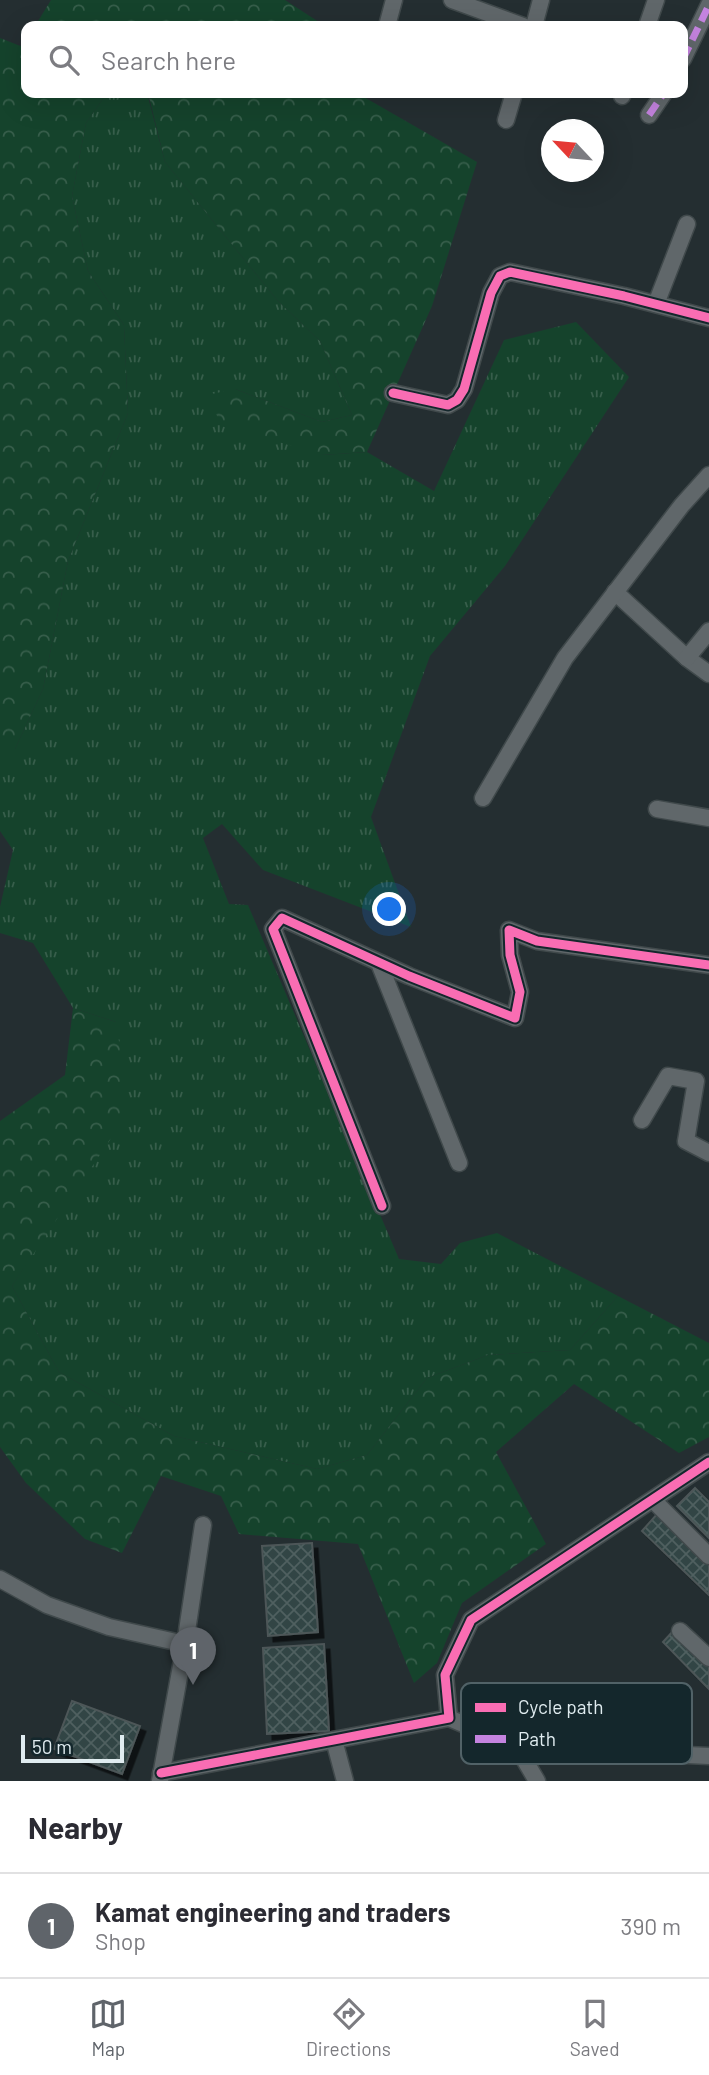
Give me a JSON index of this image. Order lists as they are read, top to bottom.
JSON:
{
  "legend": ["Cycle path", "Path"],
  "scale_bar": "50 m",
  "north": "top left",
  "page": {
    "search": "Search here",
    "pins": "1",
    "scale": "50 m",
    "heading": "Nearby",
    "list": [
      {
        "mark": "1",
        "name": "Kamat engineering and traders",
        "note": "Shop",
        "value": "390 m"
      }
    ],
    "nav": ["Map", "Directions", "Saved"]
  }
}
